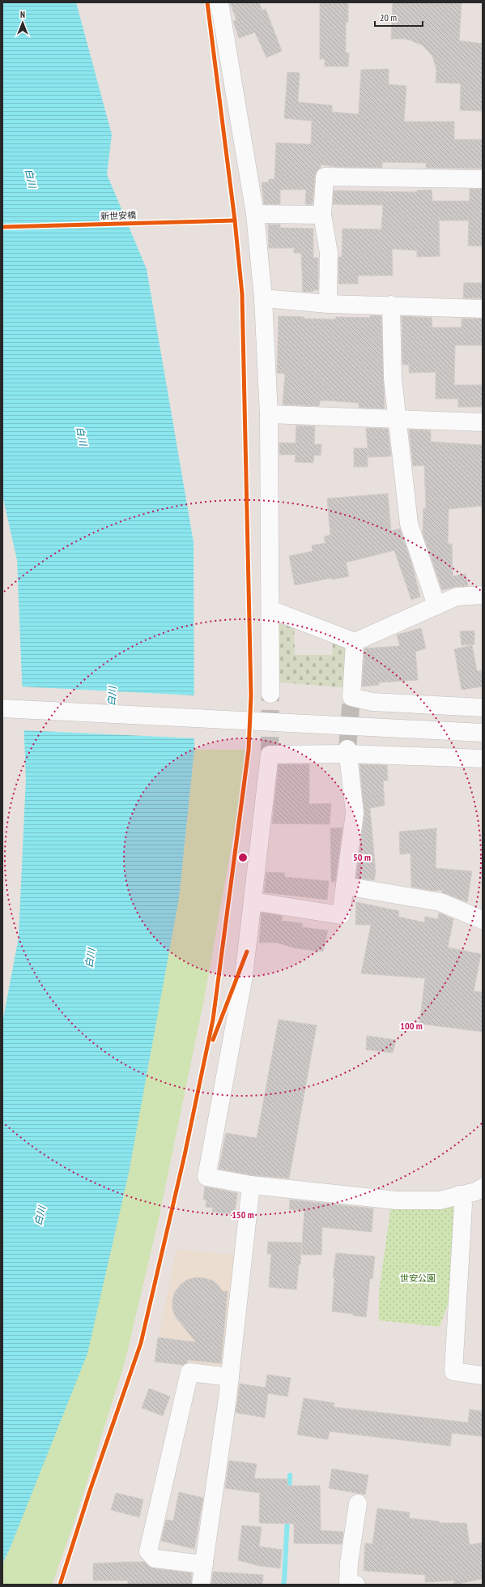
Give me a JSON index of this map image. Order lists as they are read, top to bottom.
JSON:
{
  "streets": {
    "cycle path": ["新世安橋"]
  },
  "water": ["白川"],
  "parks": ["世安公園"],
  "scale_bar": "20 m",
  "north": "top",
  "rings": ["50 m", "100 m", "150 m"]
}
